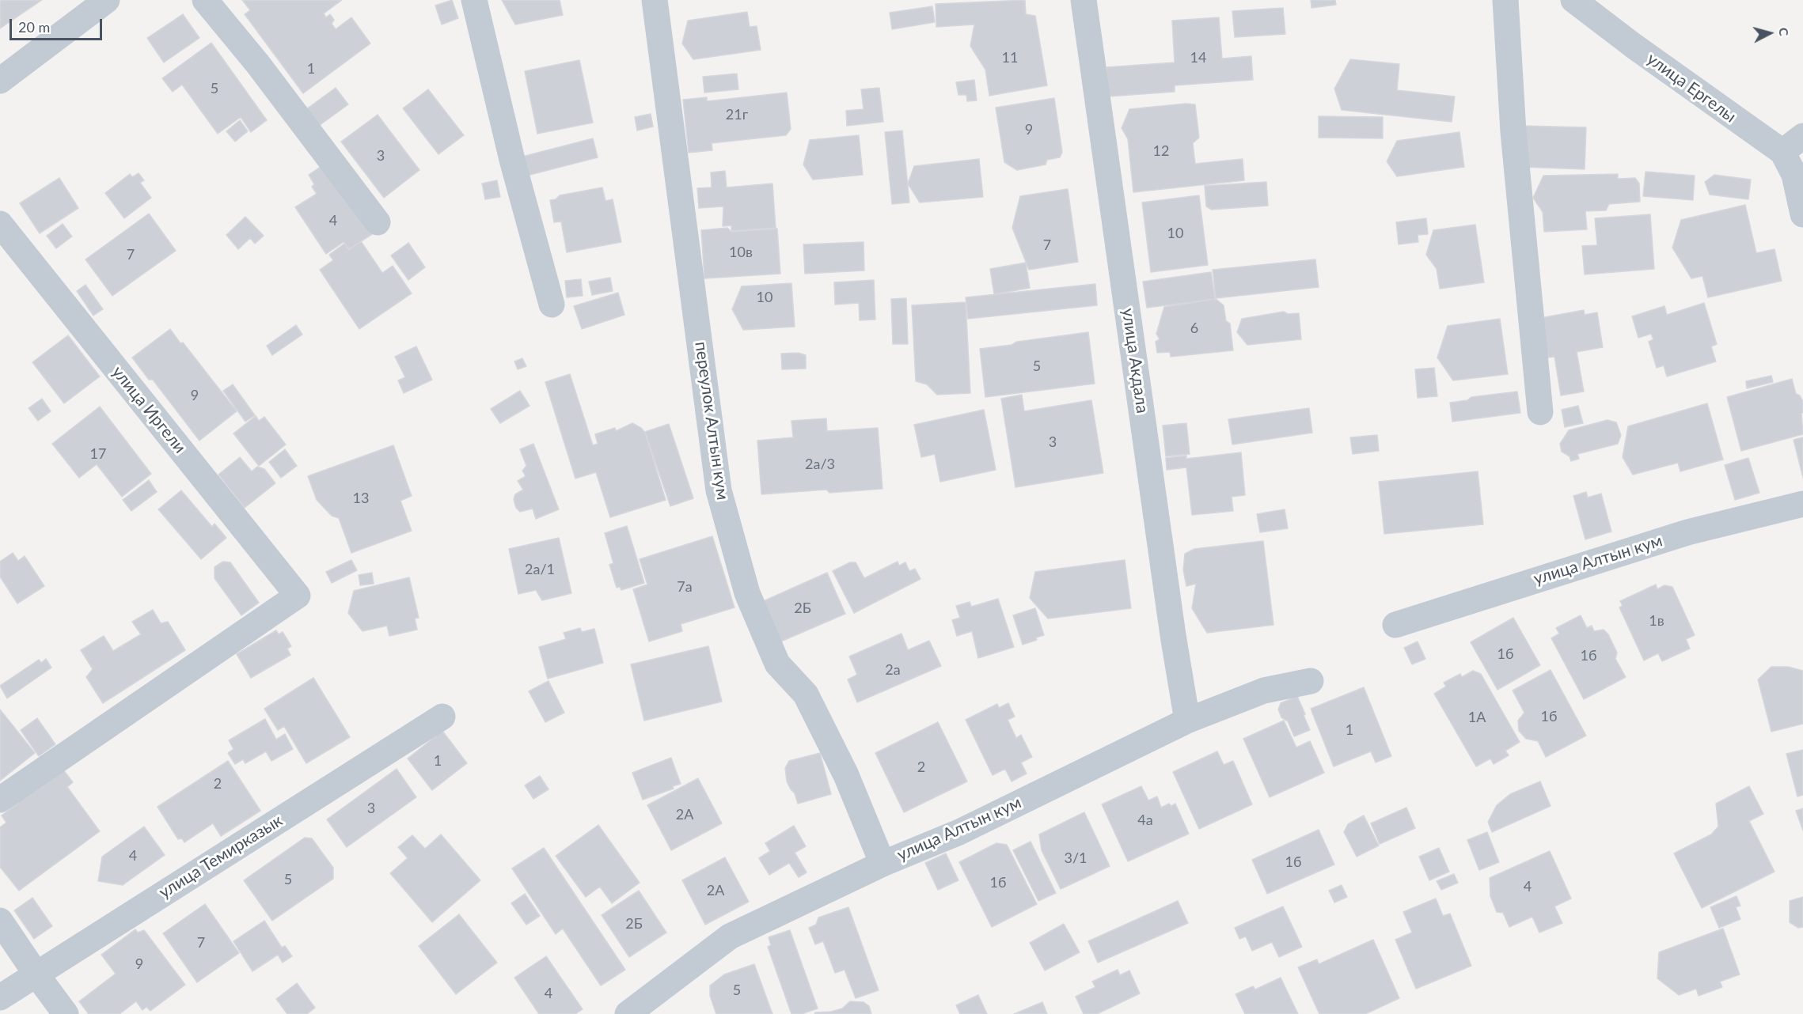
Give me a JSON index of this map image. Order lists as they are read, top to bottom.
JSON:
{
  "streets": {
    "street": [
      "улица Ергелы",
      "улица Акдала",
      "улица Иргели",
      "переулок Алтын кум",
      "улица Алтын кум",
      "улица Темирказык"
    ]
  },
  "crossings": [
    ["улица Акдала", "улица Алтын кум"],
    ["переулок Алтын кум", "улица Алтын кум"]
  ],
  "house_numbers": [
    "11",
    "14",
    "1",
    "5",
    "21г",
    "9",
    "12",
    "3",
    "4",
    "10",
    "7",
    "10в",
    "7",
    "10",
    "6",
    "5",
    "9",
    "3",
    "17",
    "2а/3",
    "13",
    "2а/1",
    "7а",
    "2Б",
    "1в",
    "1б",
    "1б",
    "2а",
    "1б",
    "1А",
    "1",
    "1",
    "2",
    "2",
    "3",
    "2А",
    "4а",
    "4",
    "3/1",
    "1б",
    "5",
    "1б",
    "4",
    "2А",
    "2Б",
    "7",
    "9",
    "5",
    "4"
  ],
  "scale_bar": "20 m",
  "north": "right"
}
